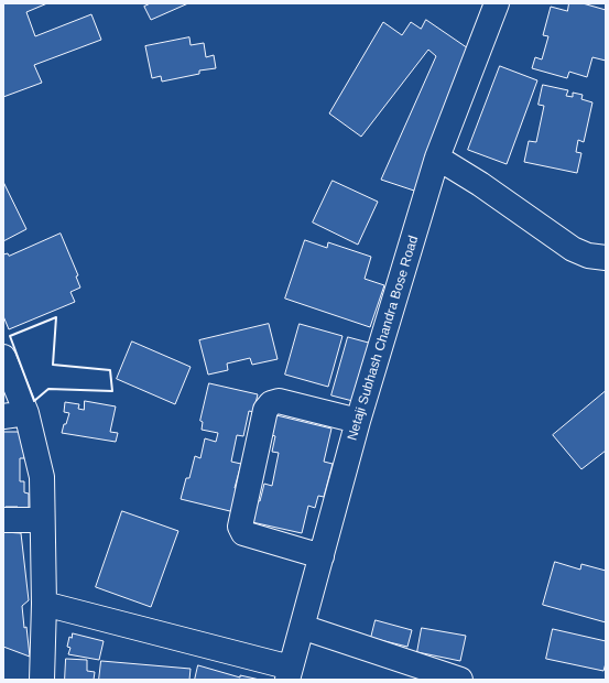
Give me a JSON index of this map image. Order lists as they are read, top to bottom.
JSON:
{
  "streets": {
    "street": ["Netaji Subhash Chandra Bose Road"]
  }
}
